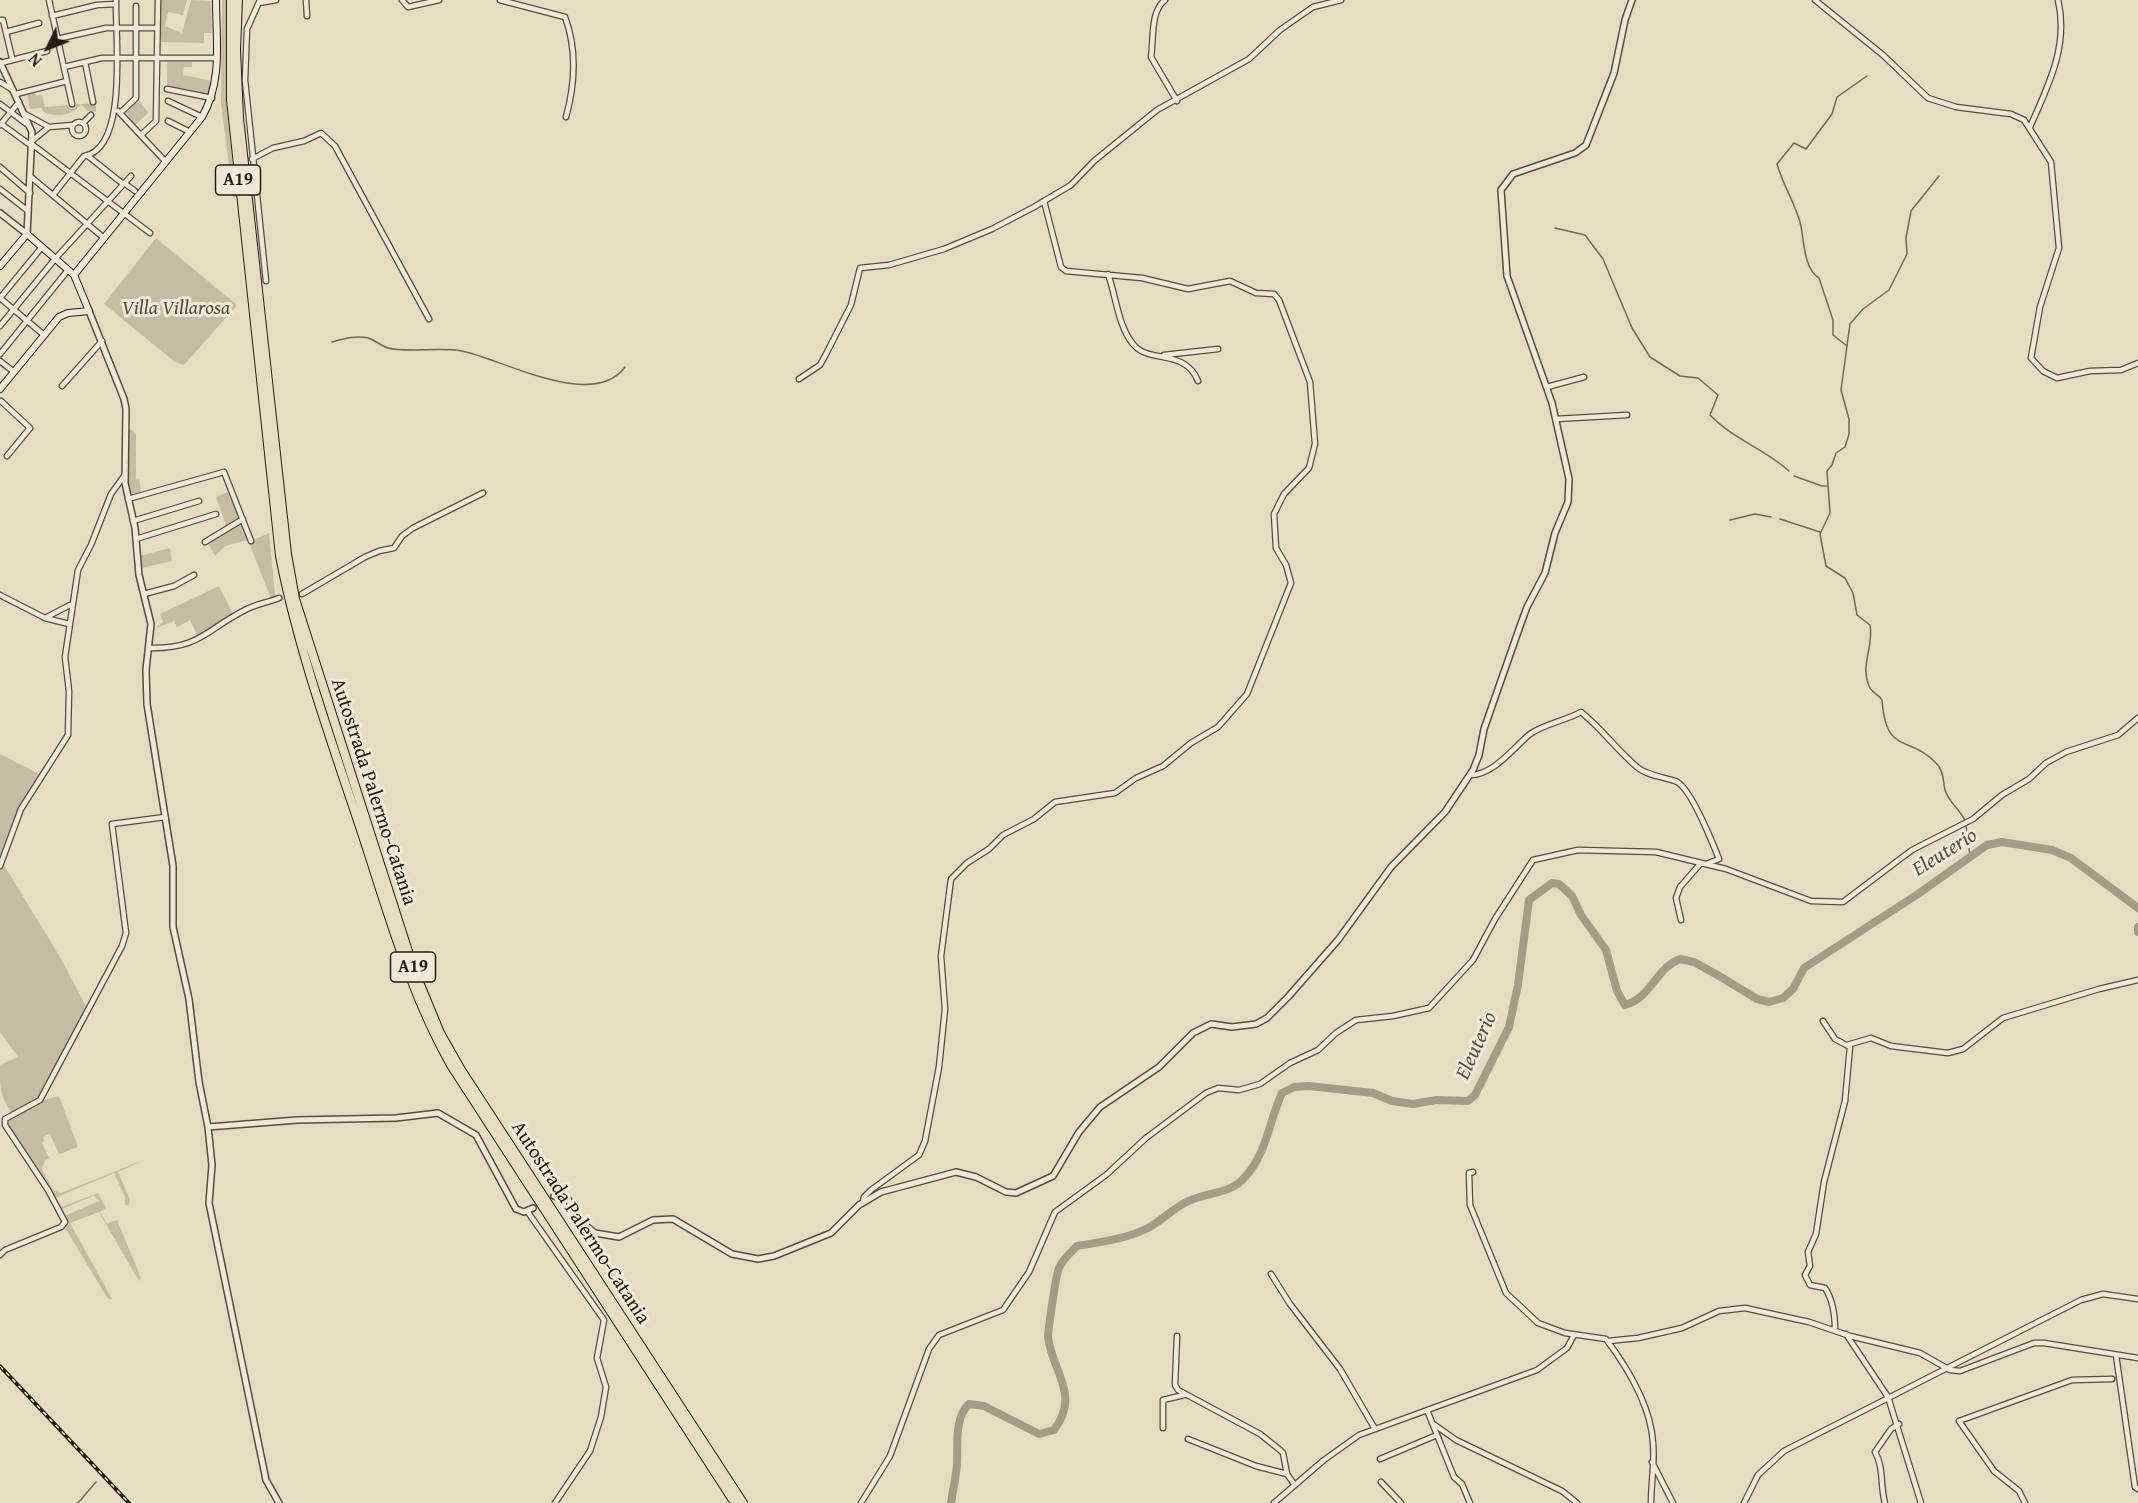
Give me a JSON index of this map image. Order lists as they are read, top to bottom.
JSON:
{
  "streets": {
    "highway": ["A19", "Autostrada Palermo-Catania"]
  },
  "water": ["Eleuterio"],
  "parks": ["Villa Villarosa"],
  "north": "bottom left"
}
